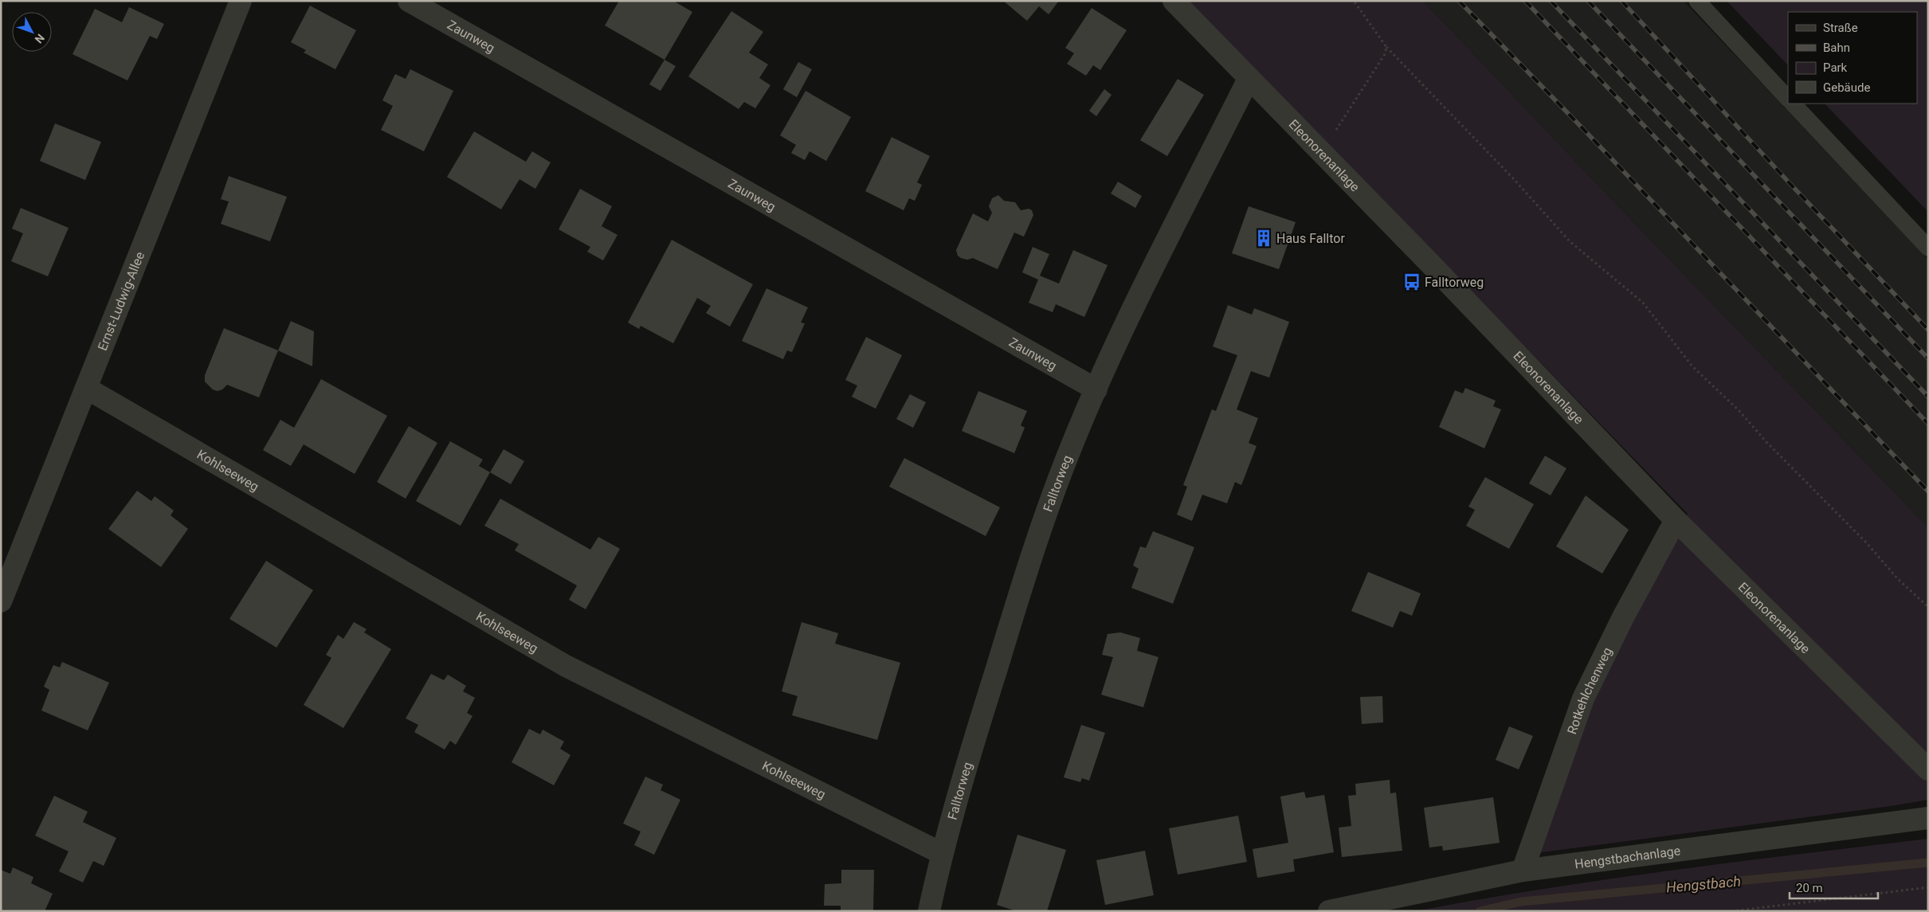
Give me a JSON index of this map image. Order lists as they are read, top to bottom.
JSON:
{
  "streets": {
    "street": [
      "Zaunweg",
      "Eleonorenanlage",
      "Ernst-Ludwig-Allee",
      "Kohlseeweg",
      "Falltorweg",
      "Rotkehlchenweg",
      "Hengstbachanlage"
    ]
  },
  "crossings": [
    ["Zaunweg", "Falltorweg"],
    ["Eleonorenanlage", "Falltorweg"],
    ["Eleonorenanlage", "Rotkehlchenweg"],
    ["Ernst-Ludwig-Allee", "Kohlseeweg"],
    ["Kohlseeweg", "Falltorweg"],
    ["Rotkehlchenweg", "Hengstbachanlage"]
  ],
  "water": ["Hengstbach"],
  "places": {
    "building": ["Haus Falltor"],
    "bus stop": ["Falltorweg"]
  },
  "legend": [
    "Straße",
    "Bahn",
    "Park",
    "Gebäude"
  ],
  "scale_bar": "20 m",
  "north": "bottom right"
}
